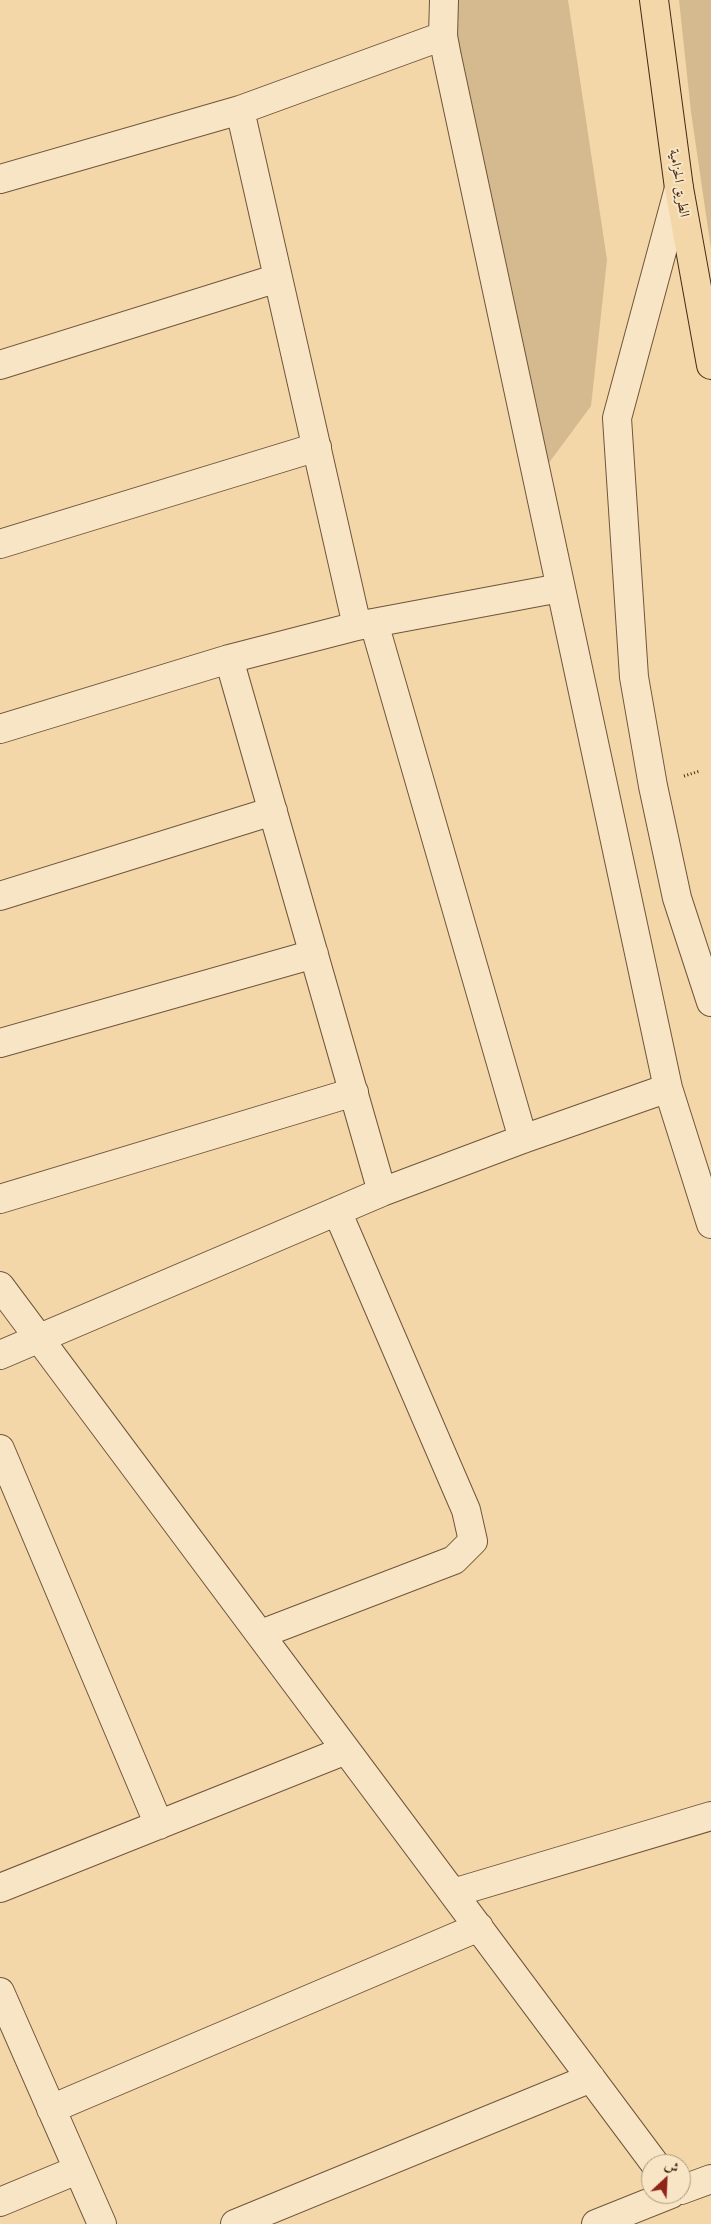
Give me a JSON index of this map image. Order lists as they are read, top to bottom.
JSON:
{
  "streets": {
    "highway": ["الطريق الحزامية"]
  },
  "north": "top right"
}
